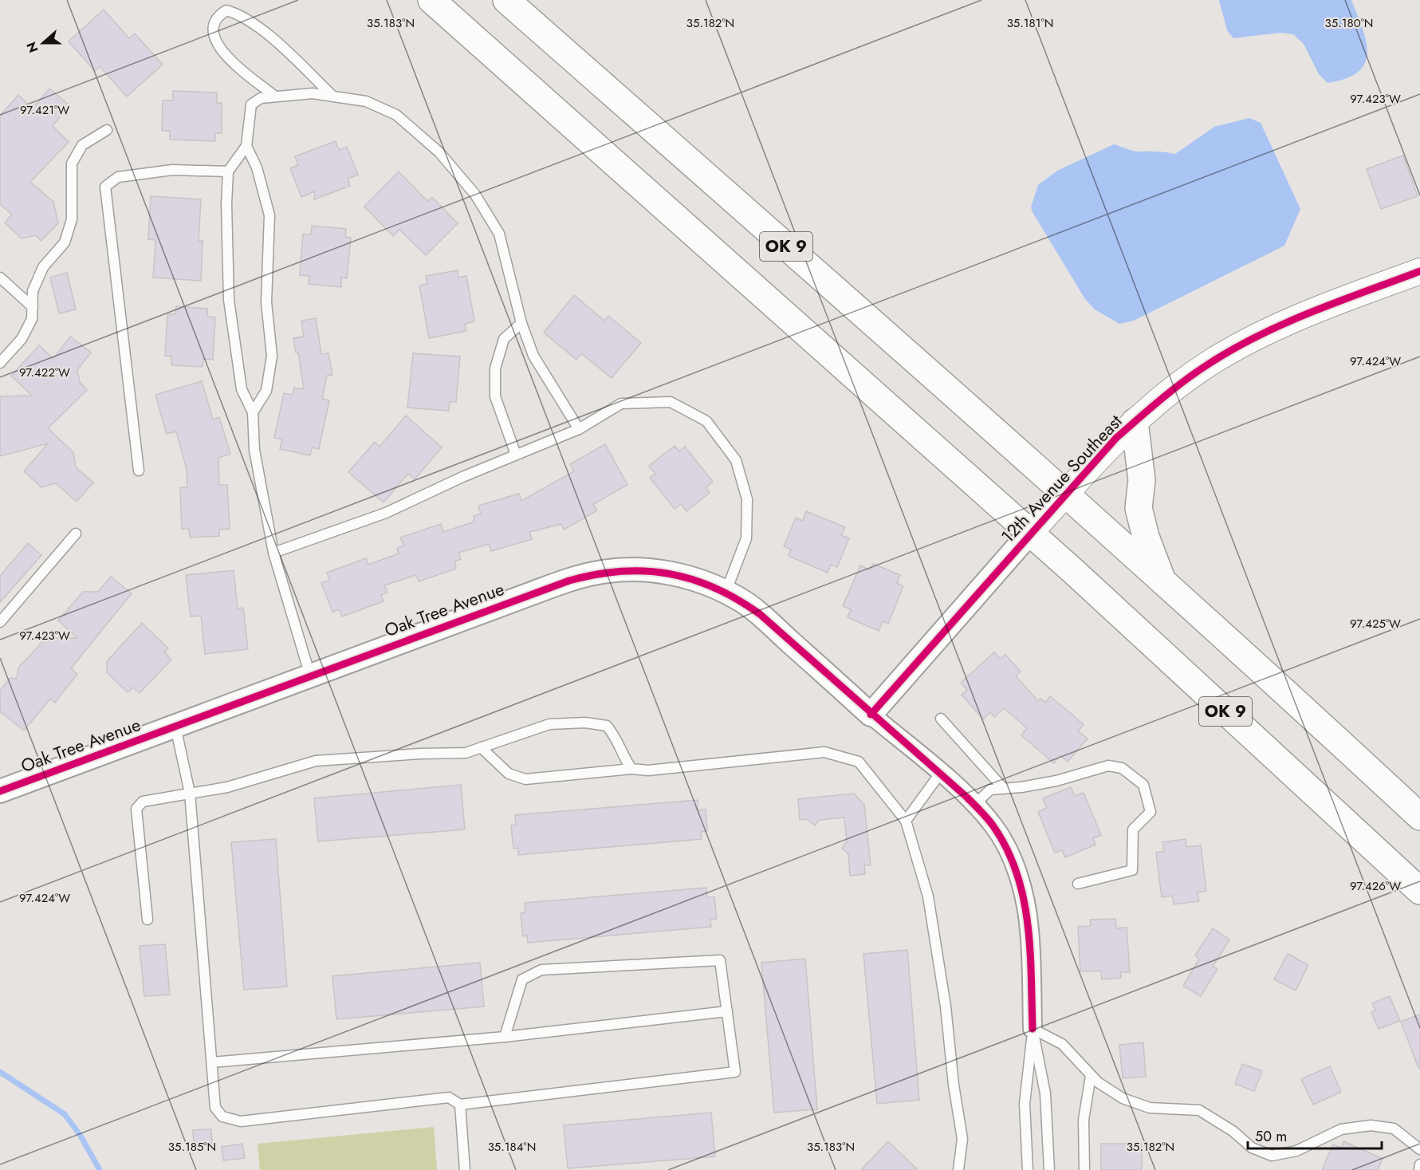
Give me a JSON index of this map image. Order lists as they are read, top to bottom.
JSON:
{
  "streets": {
    "highway": ["OK 9"],
    "main road": ["12th Avenue Southeast"],
    "street": ["Oak Tree Avenue"]
  },
  "crossings": [
    ["OK 9", "12th Avenue Southeast"],
    ["12th Avenue Southeast", "Oak Tree Avenue"]
  ],
  "scale_bar": "50 m",
  "north": "left",
  "coordinates": [
    "35.183°N",
    "35.182°N",
    "35.181°N",
    "35.180°N",
    "97.423°W",
    "97.421°W",
    "97.424°W",
    "97.422°W",
    "97.425°W",
    "97.426°W",
    "35.185°N",
    "35.184°N"
  ]
}
